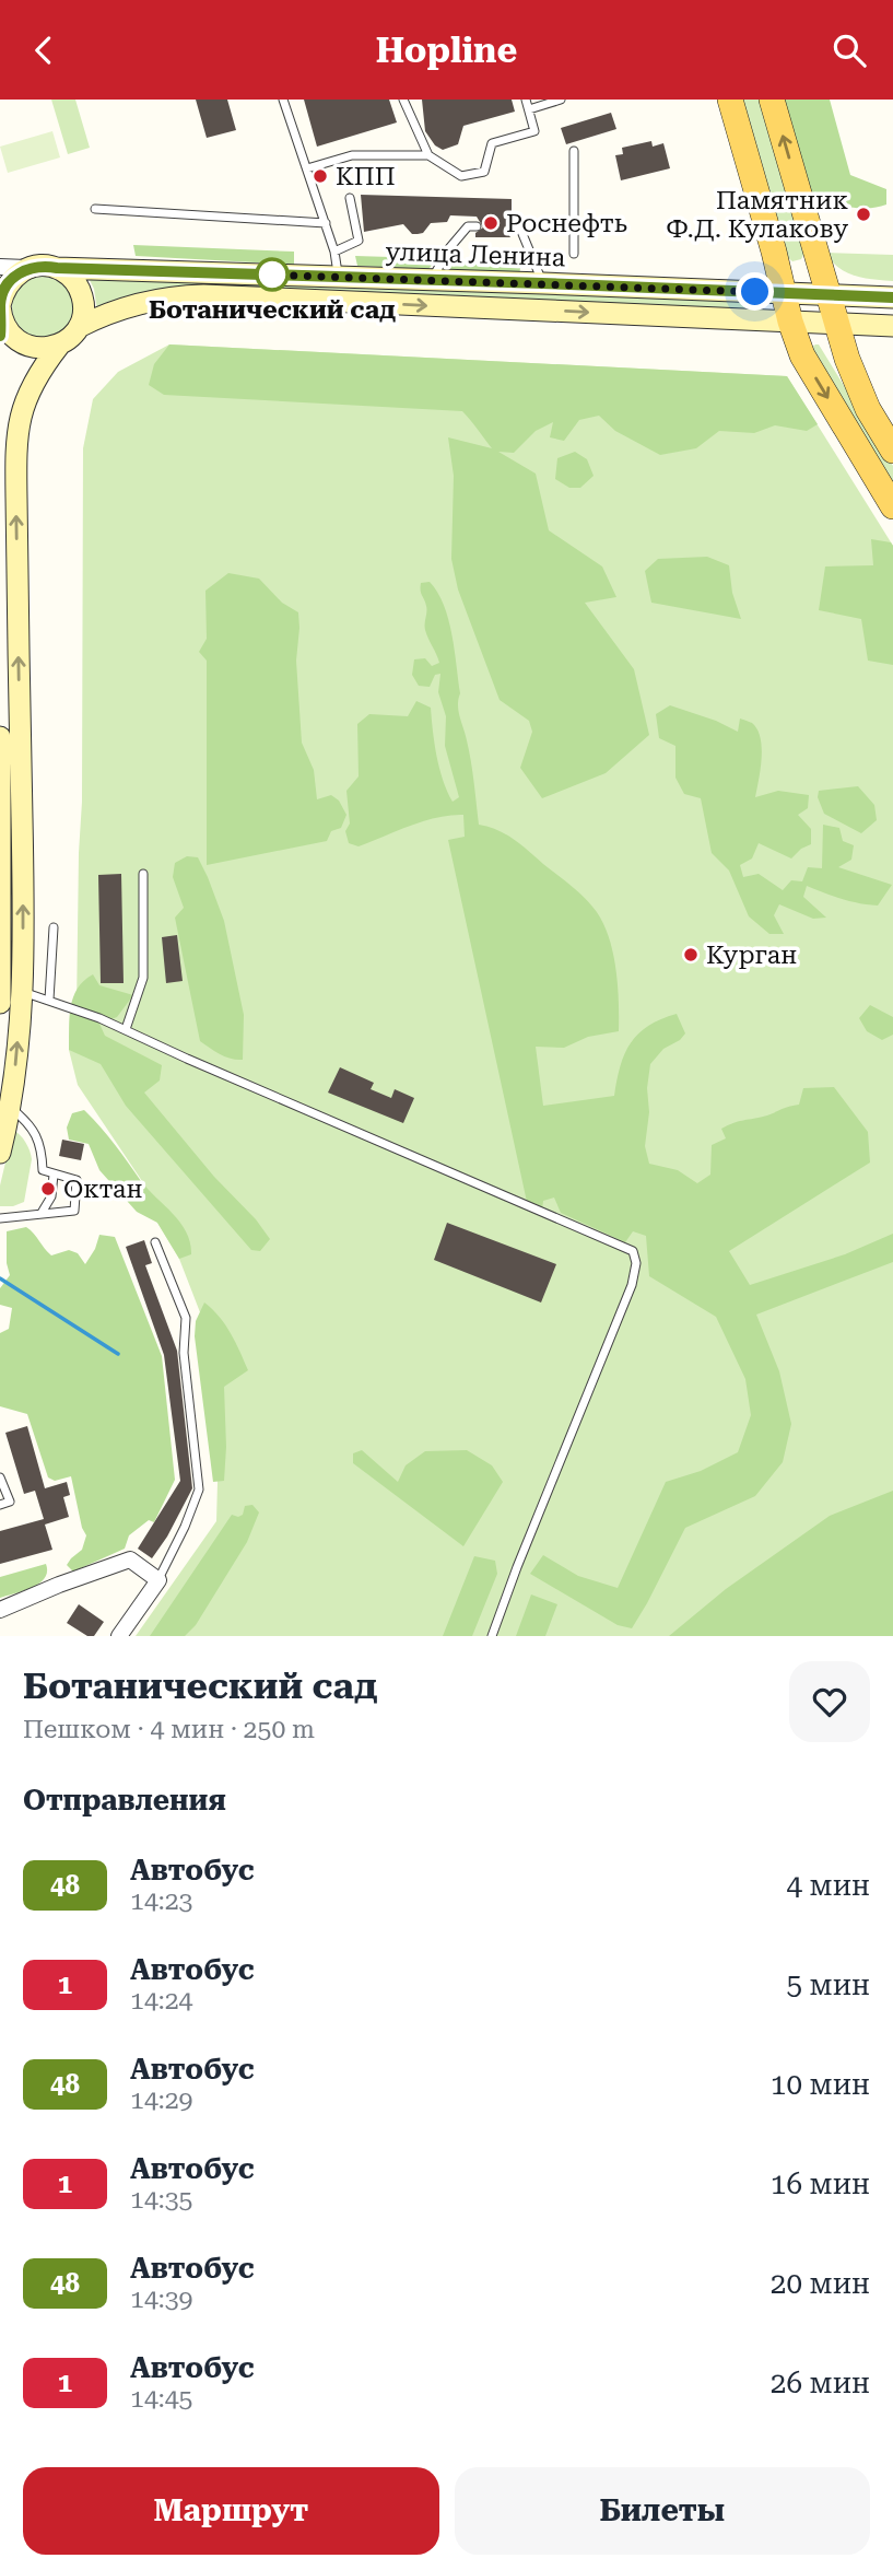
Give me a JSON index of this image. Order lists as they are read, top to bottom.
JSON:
{
  "streets": {
    "main road": ["улица Ленина"]
  },
  "places": [
    "КПП",
    "Памятник Ф.Д. Кулакову",
    "Роснефть",
    "Ботанический сад",
    "Курган",
    "Октан"
  ],
  "lines": ["bus line 48"],
  "page": {
    "header": "Hopline",
    "heading": [
      ["Ботанический сад", "Пешком · 4 мин · 250 m"],
      "Отправления"
    ],
    "list": [
      {
        "mark": "48",
        "name": "Автобус",
        "note": "14:23",
        "value": "4 мин"
      },
      {
        "mark": "1",
        "name": "Автобус",
        "note": "14:24",
        "value": "5 мин"
      },
      {
        "mark": "48",
        "name": "Автобус",
        "note": "14:29",
        "value": "10 мин"
      },
      {
        "mark": "1",
        "name": "Автобус",
        "note": "14:35",
        "value": "16 мин"
      },
      {
        "mark": "48",
        "name": "Автобус",
        "note": "14:39",
        "value": "20 мин"
      },
      {
        "mark": "1",
        "name": "Автобус",
        "note": "14:45",
        "value": "26 мин"
      }
    ],
    "buttons": ["Маршрут", "Билеты"]
  }
}
